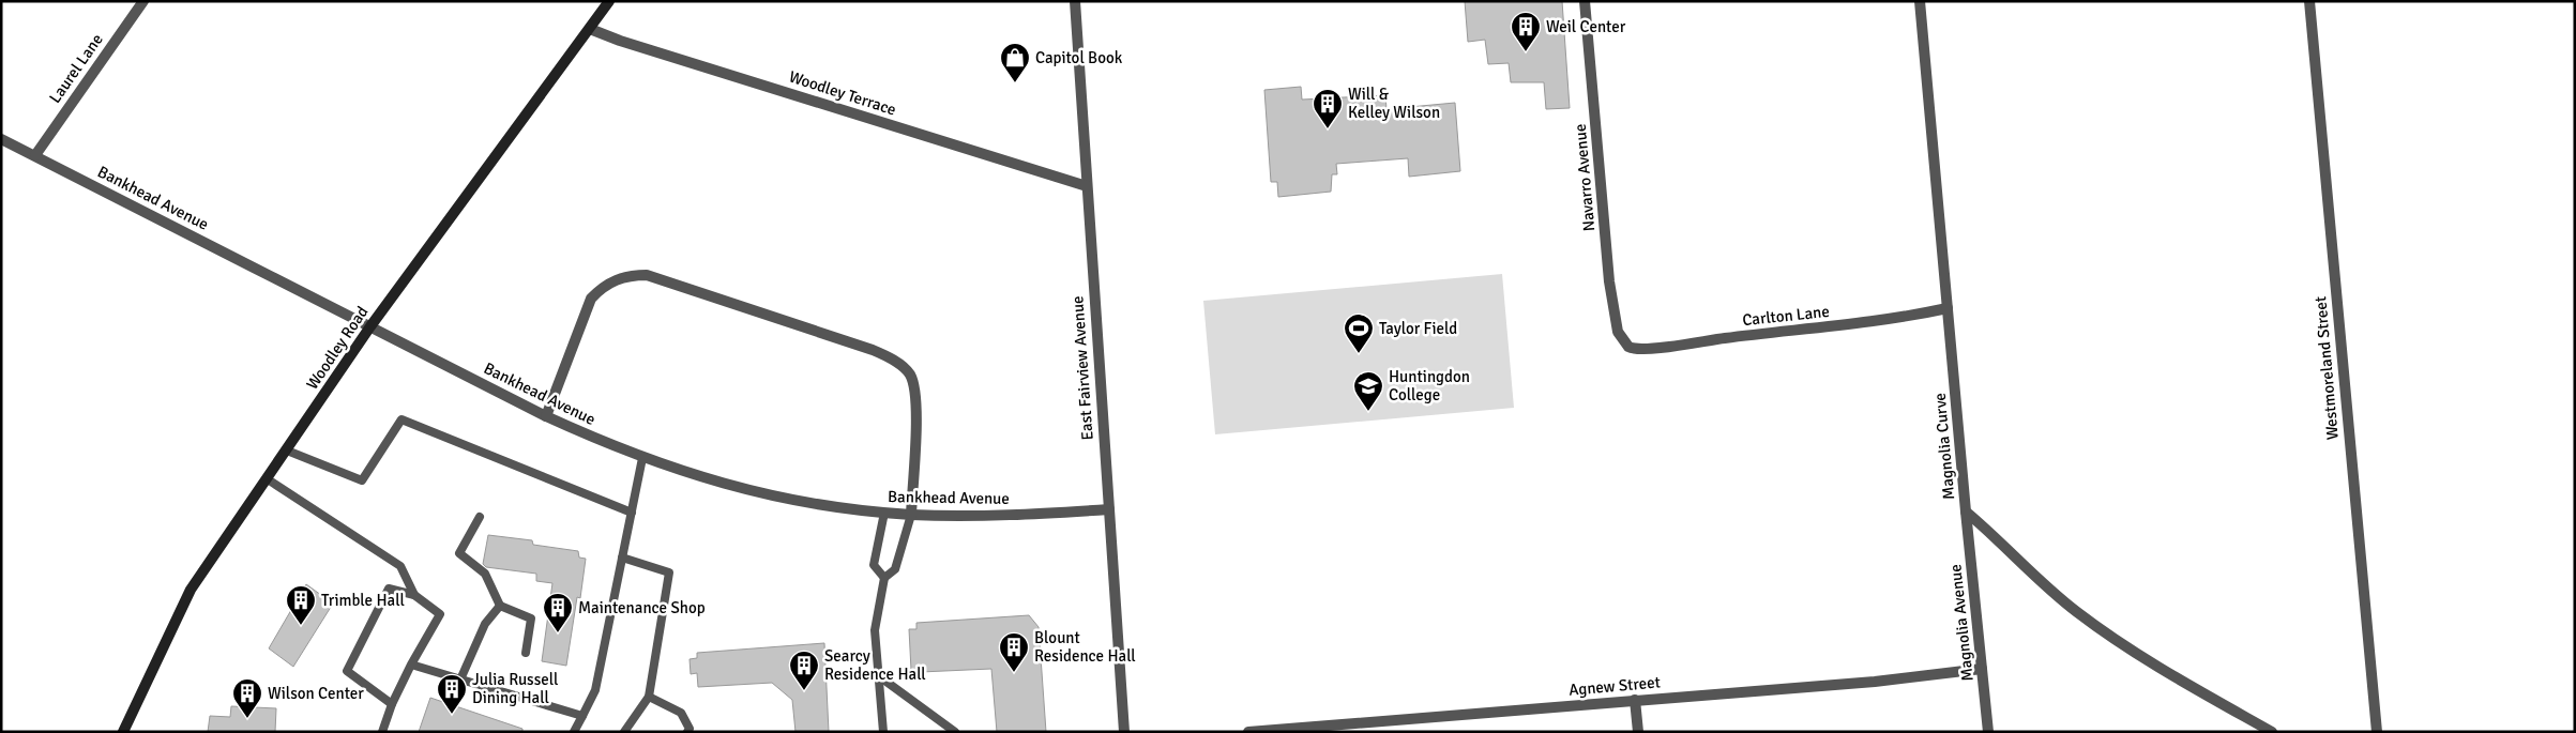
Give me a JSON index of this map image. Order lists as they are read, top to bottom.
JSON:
{
  "streets": {
    "main road": ["Woodley Road"],
    "street": [
      "Laurel Lane",
      "Woodley Terrace",
      "Navarro Avenue",
      "Bankhead Avenue",
      "Carlton Lane",
      "East Fairview Avenue",
      "Westmoreland Street",
      "Magnolia Curve",
      "Magnolia Avenue",
      "Agnew Street"
    ]
  },
  "crossings": [
    ["Laurel Lane", "Bankhead Avenue"],
    ["Woodley Terrace", "Woodley Road"],
    ["Woodley Terrace", "East Fairview Avenue"],
    ["Navarro Avenue", "Carlton Lane"],
    ["Bankhead Avenue", "Woodley Road"],
    ["Bankhead Avenue", "East Fairview Avenue"],
    ["Carlton Lane", "Magnolia Curve"],
    ["Magnolia Curve", "Magnolia Avenue"],
    ["Magnolia Avenue", "Agnew Street"]
  ],
  "places": {
    "building": [
      "Weil Center",
      "Will & Kelley Wilson",
      "Trimble Hall",
      "Maintenance Shop",
      "Blount Residence Hall",
      "Searcy Residence Hall",
      "Julia Russell Dining Hall",
      "Wilson Center"
    ],
    "shop": ["Capitol Book"],
    "sports": ["Taylor Field"],
    "school or university": ["Huntingdon College"]
  }
}
